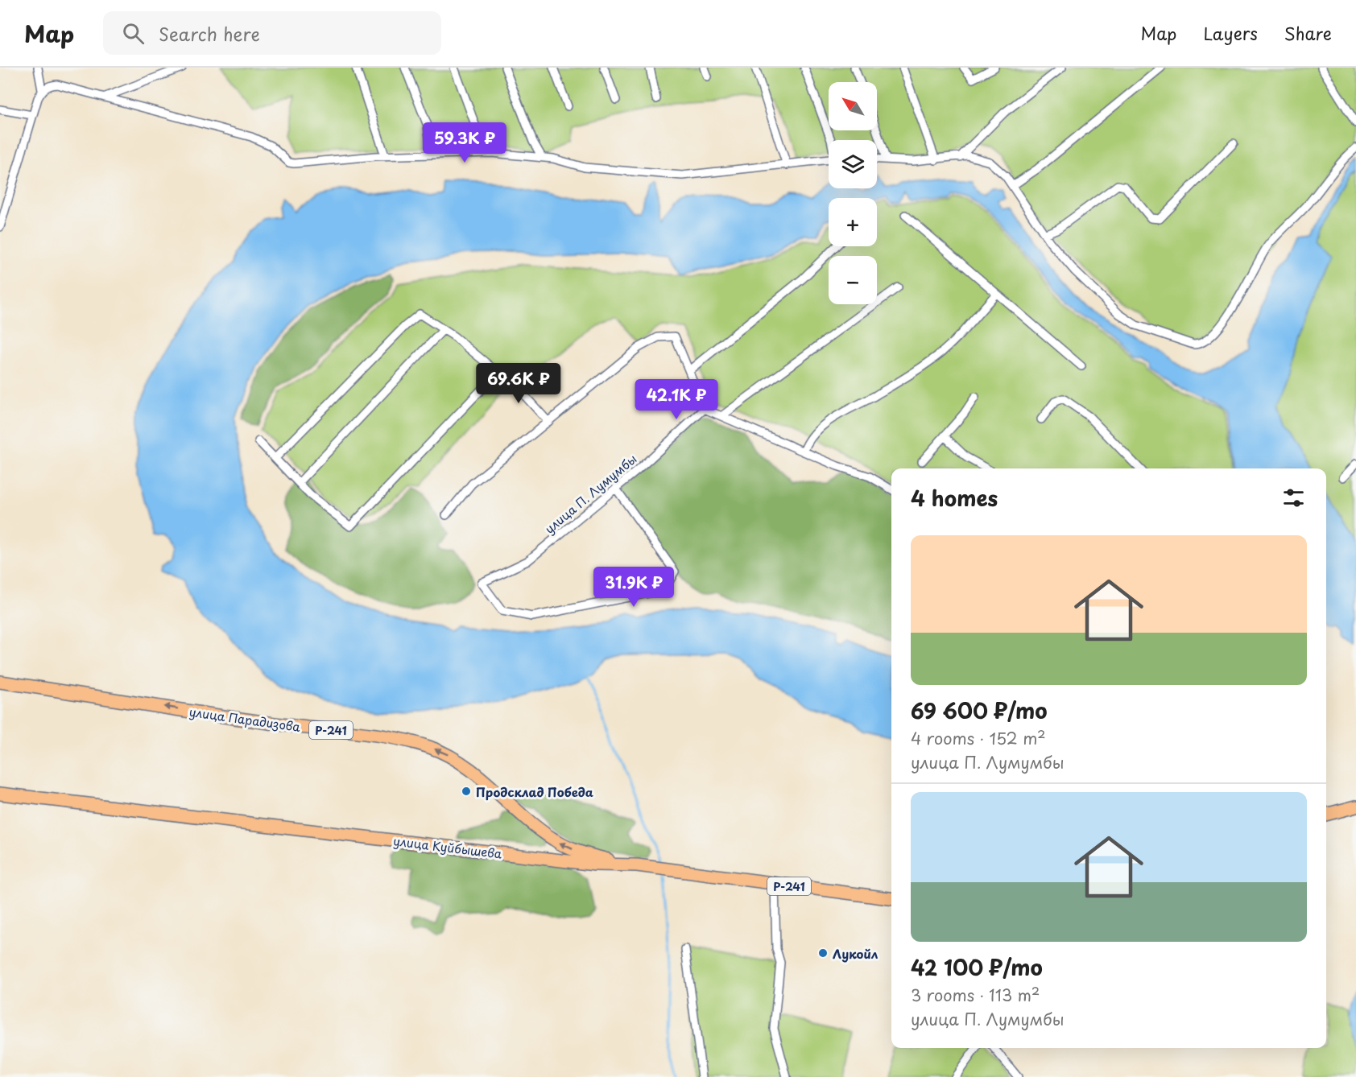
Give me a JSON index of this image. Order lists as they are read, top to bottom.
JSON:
{
  "streets": {
    "highway": ["улица Парадизова", "Р-241", "улица Куйбышева"],
    "street": ["улица П. Лумумбы"]
  },
  "crossings": [
    ["улица Парадизова", "улица Куйбышева"]
  ],
  "one_way": ["улица Парадизова"],
  "places": ["Продсклад Победа", "Лукойл"],
  "north": "top left",
  "page": {
    "header": "Map",
    "search": "Search here",
    "nav": ["Map", "Layers", "Share"],
    "map_buttons": ["+", "−"],
    "price": [
      "59.3K ₽",
      "69.6K ₽",
      "42.1K ₽",
      "31.9K ₽"
    ],
    "heading": "4 homes",
    "list": [
      {
        "name": "69 600 ₽/mo",
        "note": "4 rooms · 152 m² · улица П. Лумумбы"
      },
      {
        "name": "42 100 ₽/mo",
        "note": "3 rooms · 113 m² · улица П. Лумумбы"
      }
    ]
  }
}
